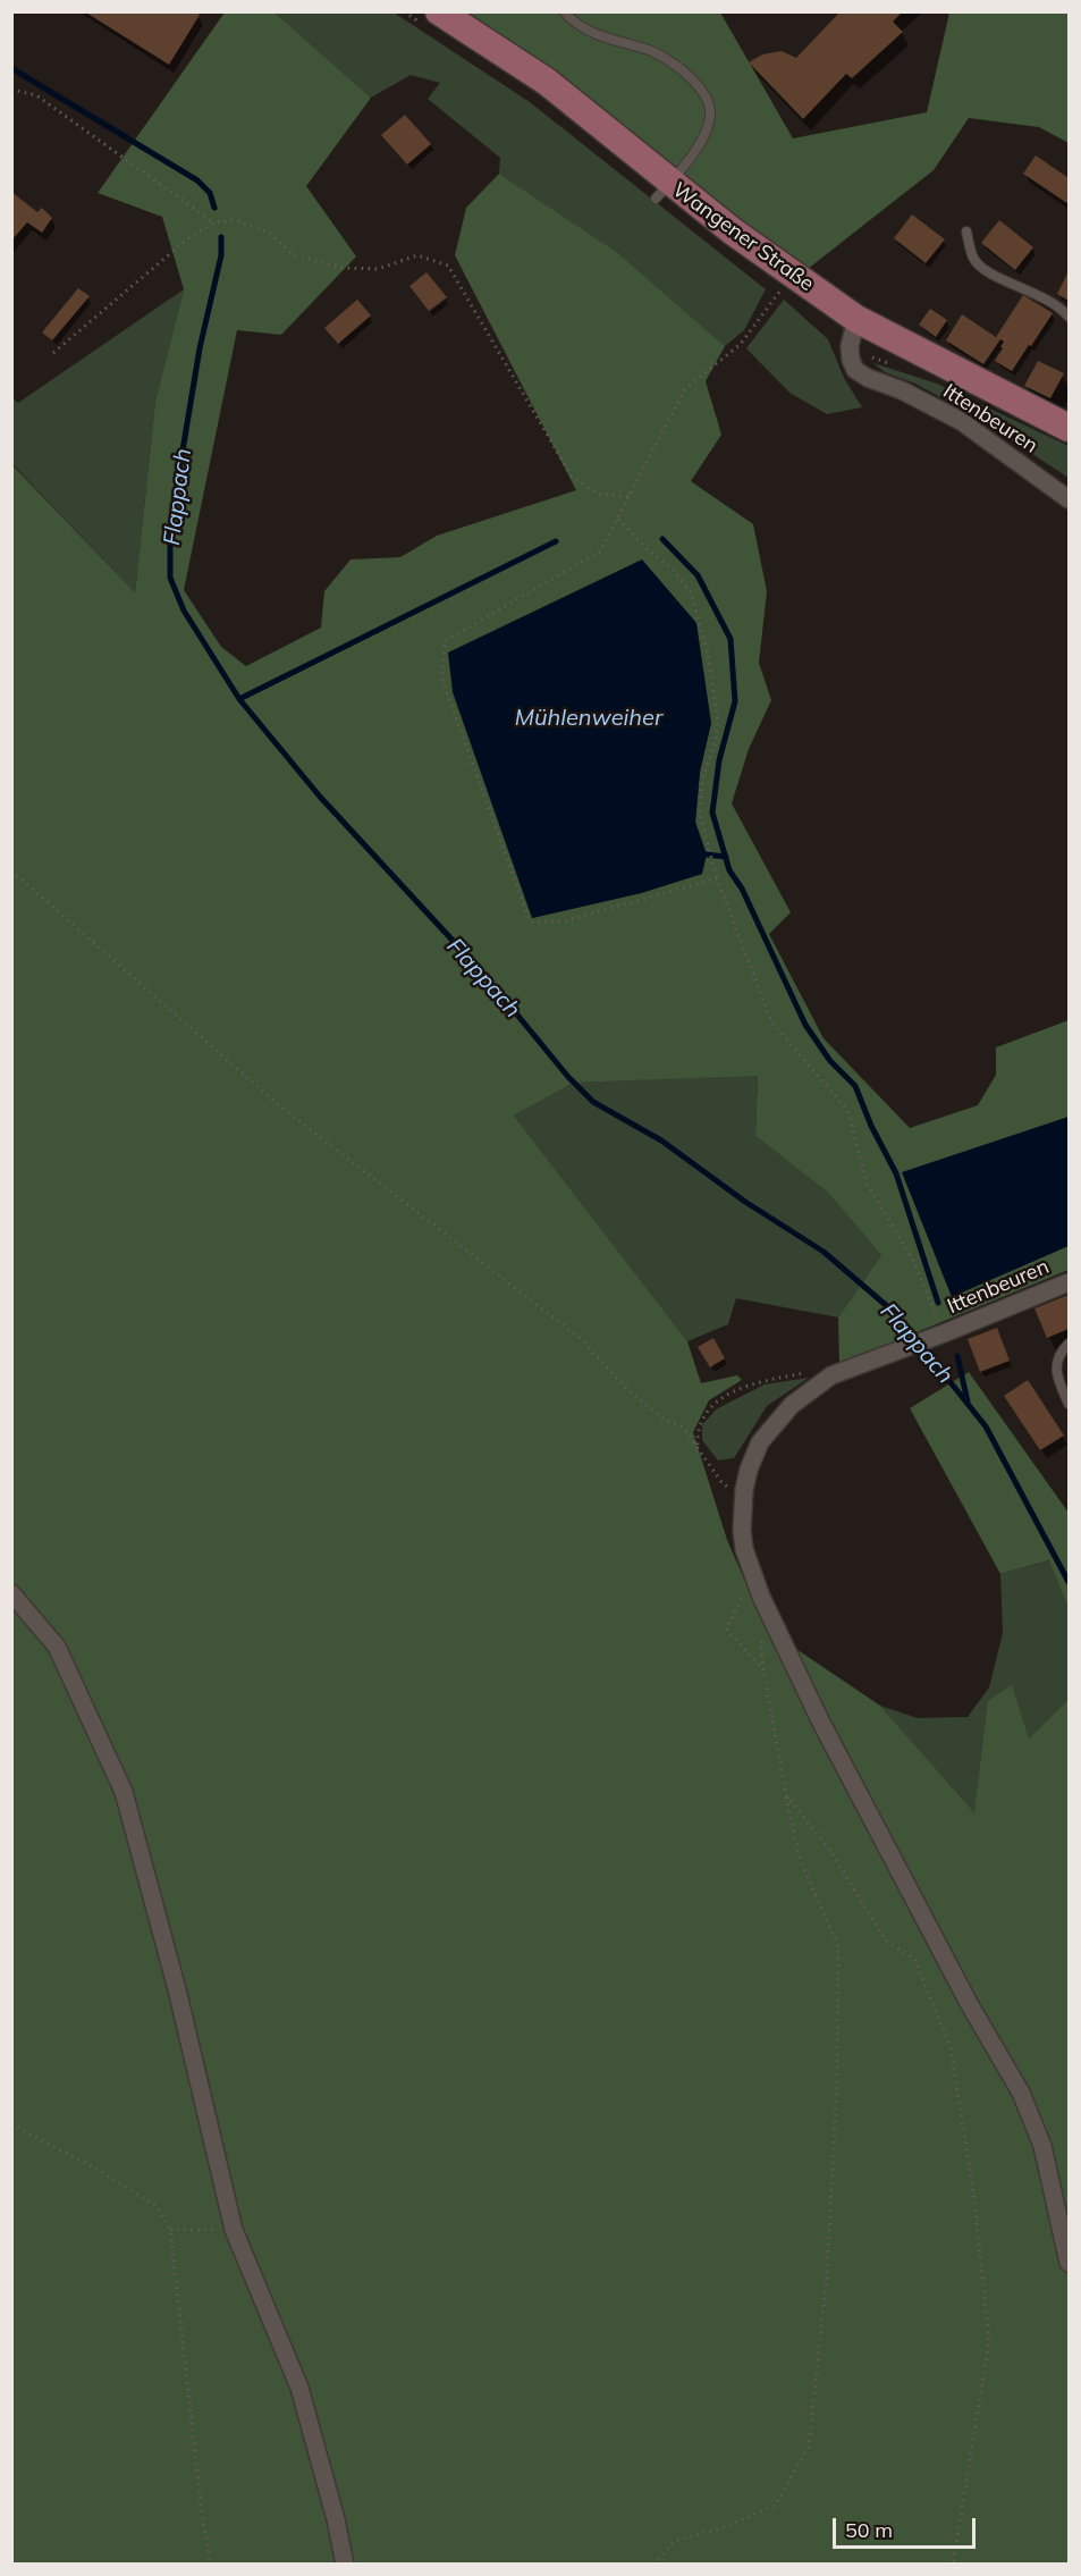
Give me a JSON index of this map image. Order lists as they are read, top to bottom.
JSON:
{
  "streets": {
    "main road": ["Wangener Straße"],
    "street": ["Ittenbeuren"]
  },
  "crossings": [
    ["Wangener Straße", "Ittenbeuren"]
  ],
  "water": ["Flappach", "Mühlenweiher"],
  "scale_bar": "50 m"
}
